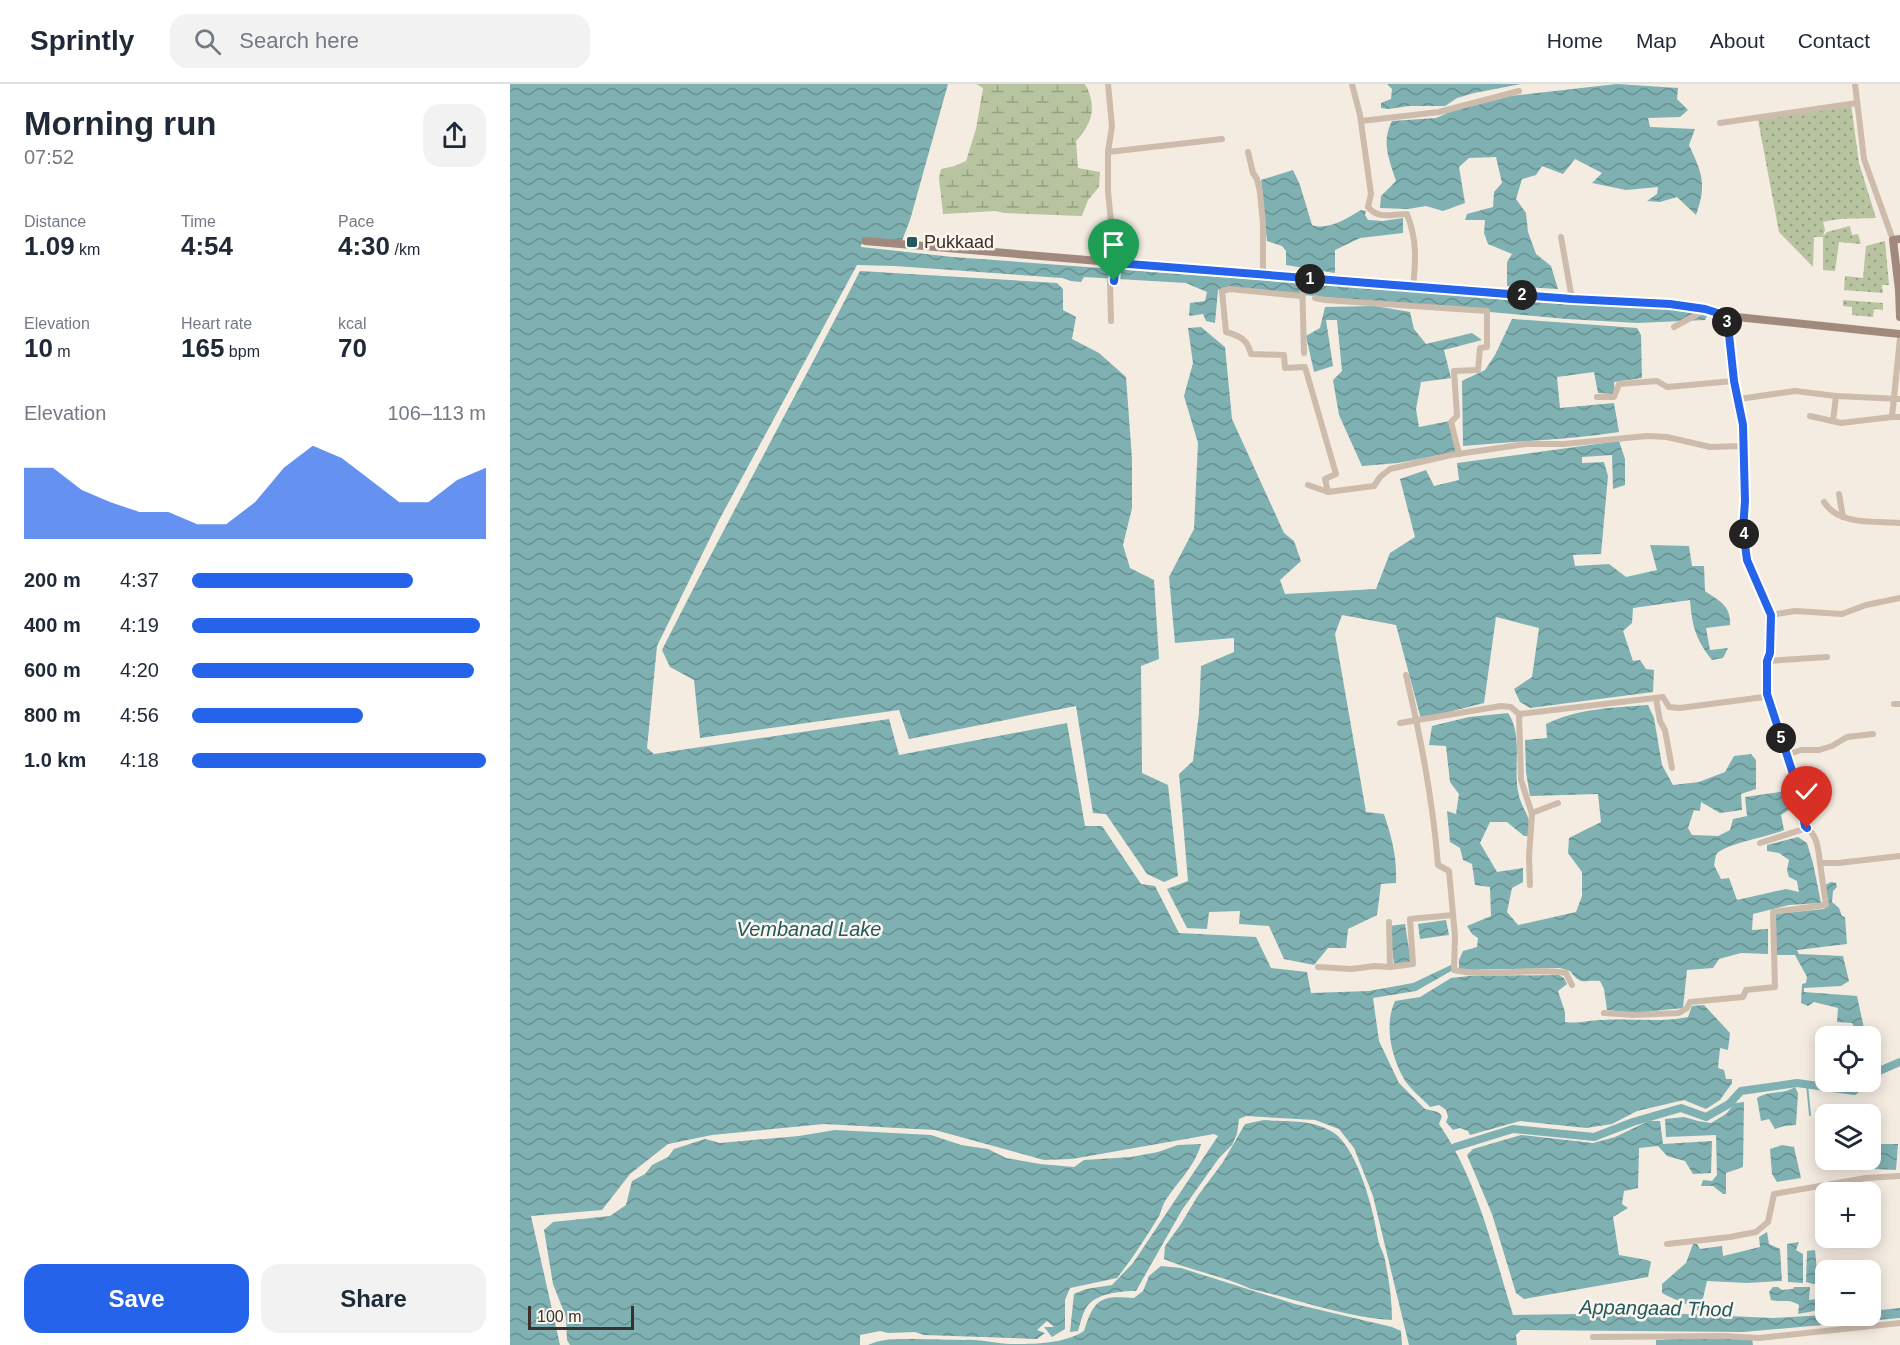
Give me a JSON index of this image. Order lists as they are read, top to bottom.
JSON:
{
  "water": ["Vembanad Lake", "Appangaad Thod"],
  "places": {
    "transit": ["Pukkaad"]
  },
  "scale_bar": "100 m",
  "page": {
    "header": "Sprintly",
    "search": "Search here",
    "nav": [
      "Home",
      "Map",
      "About",
      "Contact"
    ],
    "heading": ["Morning run", "07:52"],
    "stats": [
      ["Distance", "1.09 km"],
      ["Time", "4:54"],
      ["Pace", "4:30 /km"],
      ["Elevation", "10 m"],
      ["Heart rate", "165 bpm"],
      ["kcal", "70"]
    ],
    "pins": [
      "1",
      "2",
      "3",
      "4",
      "5"
    ],
    "chart": ["Elevation", "106–113 m"],
    "list": [
      {
        "name": "200 m",
        "note": "4:37"
      },
      {
        "name": "400 m",
        "note": "4:19"
      },
      {
        "name": "600 m",
        "note": "4:20"
      },
      {
        "name": "800 m",
        "note": "4:56"
      },
      {
        "name": "1.0 km",
        "note": "4:18"
      }
    ],
    "map_buttons": ["+", "−"],
    "buttons": ["Save", "Share"],
    "scale": "100 m"
  }
}
